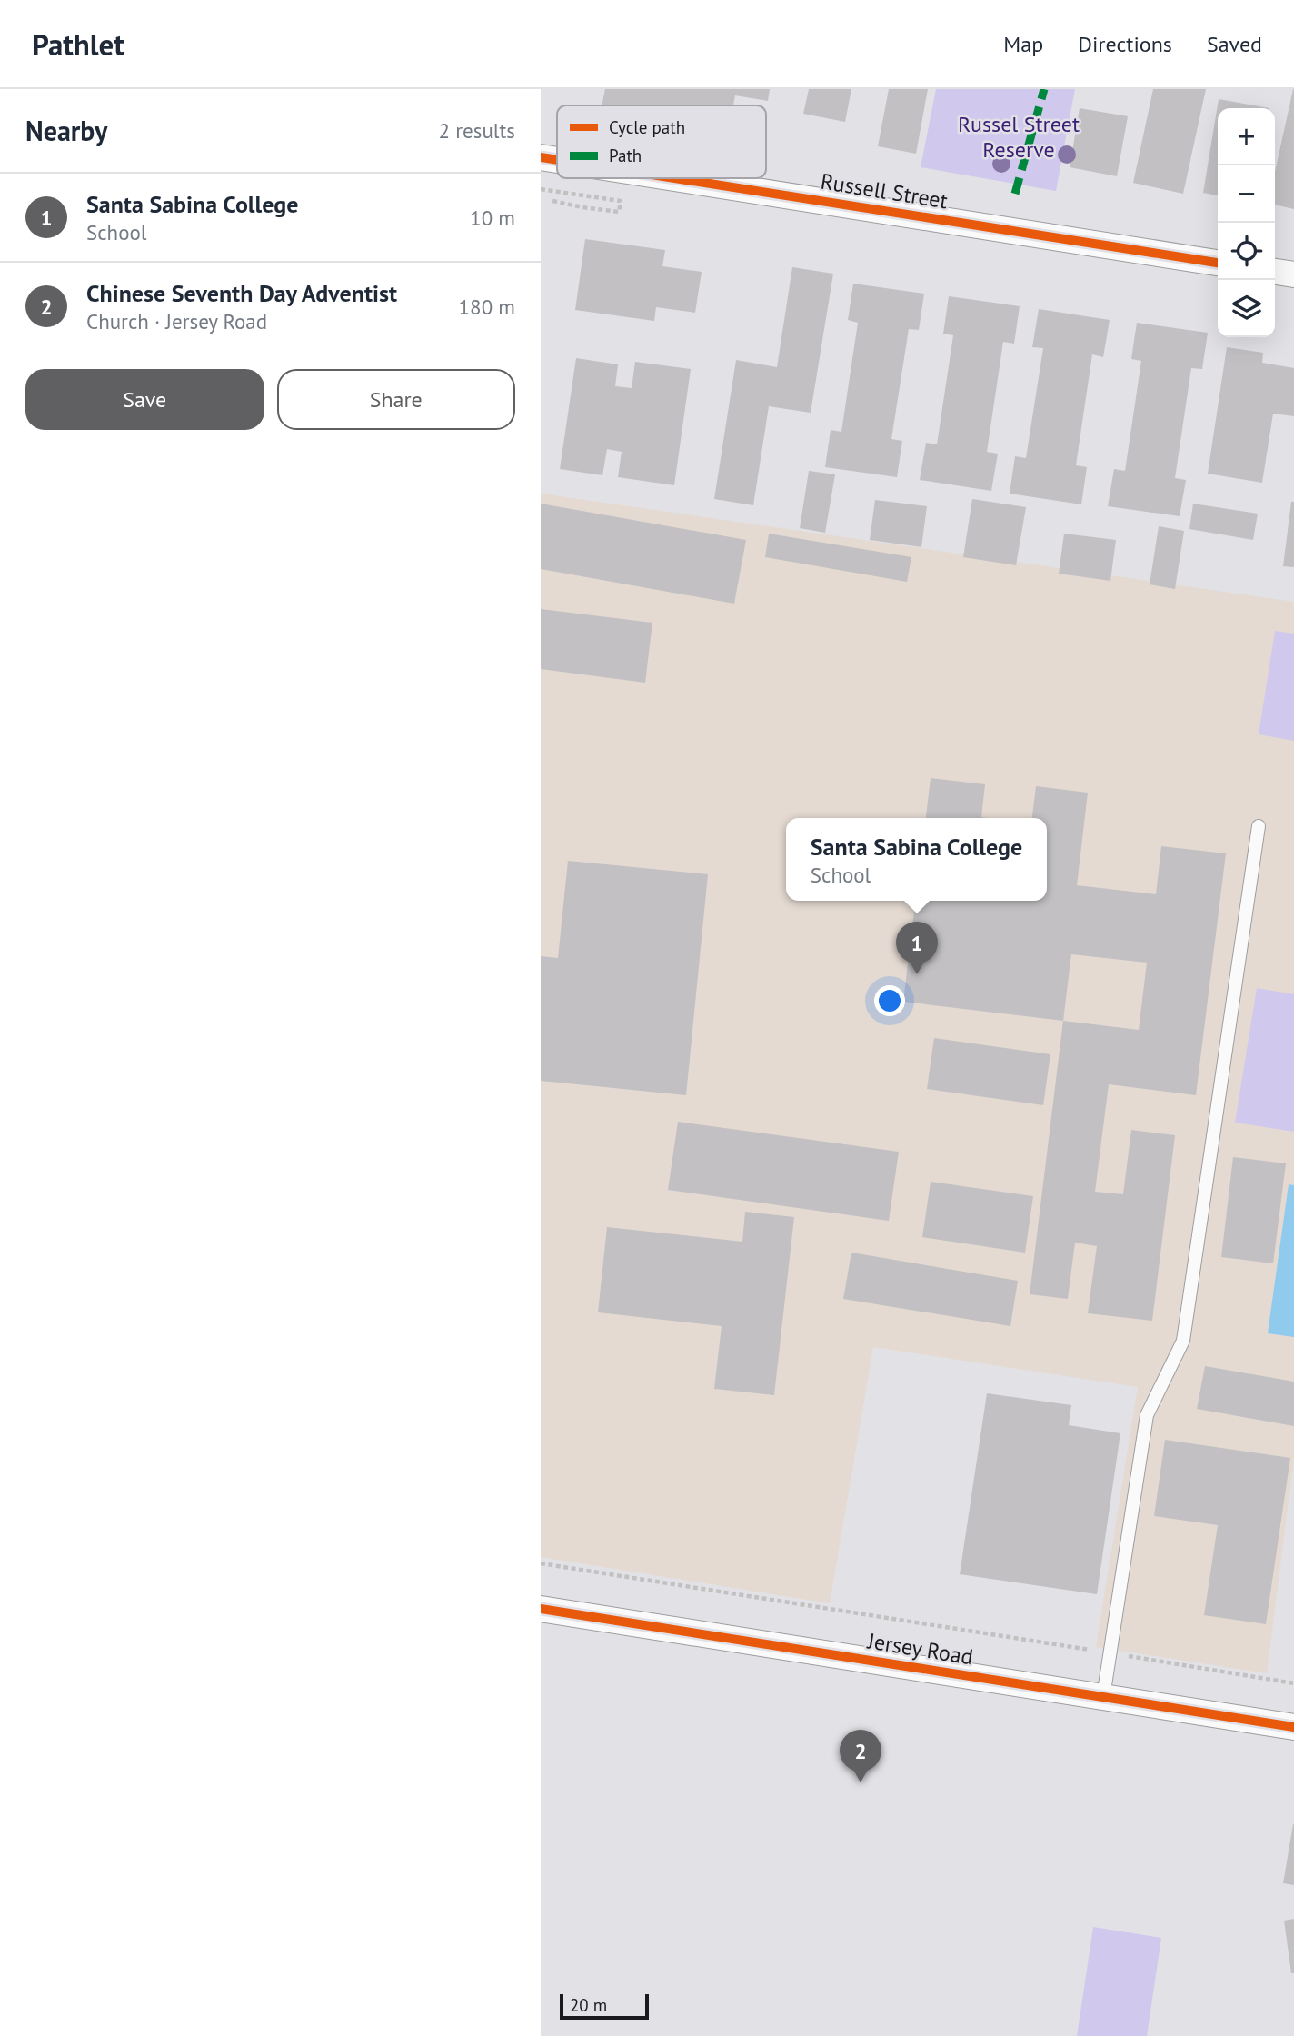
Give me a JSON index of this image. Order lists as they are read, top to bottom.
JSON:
{
  "streets": {
    "street": ["Russell Street", "Jersey Road"]
  },
  "parks": ["Russel Street Reserve"],
  "legend": ["Cycle path", "Path"],
  "scale_bar": "20 m",
  "page": {
    "header": "Pathlet",
    "nav": ["Map", "Directions", "Saved"],
    "heading": ["Nearby", "2 results"],
    "map_buttons": ["+", "−"],
    "list": [
      {
        "mark": "1",
        "name": "Santa Sabina College",
        "note": "School",
        "value": "10 m"
      },
      {
        "mark": "2",
        "name": "Chinese Seventh Day Adventist",
        "note": "Church · Jersey Road",
        "value": "180 m"
      }
    ],
    "buttons": ["Save", "Share"],
    "popup": ["Santa Sabina College", "School"],
    "pins": ["1", "2"],
    "scale": "20 m"
  }
}
